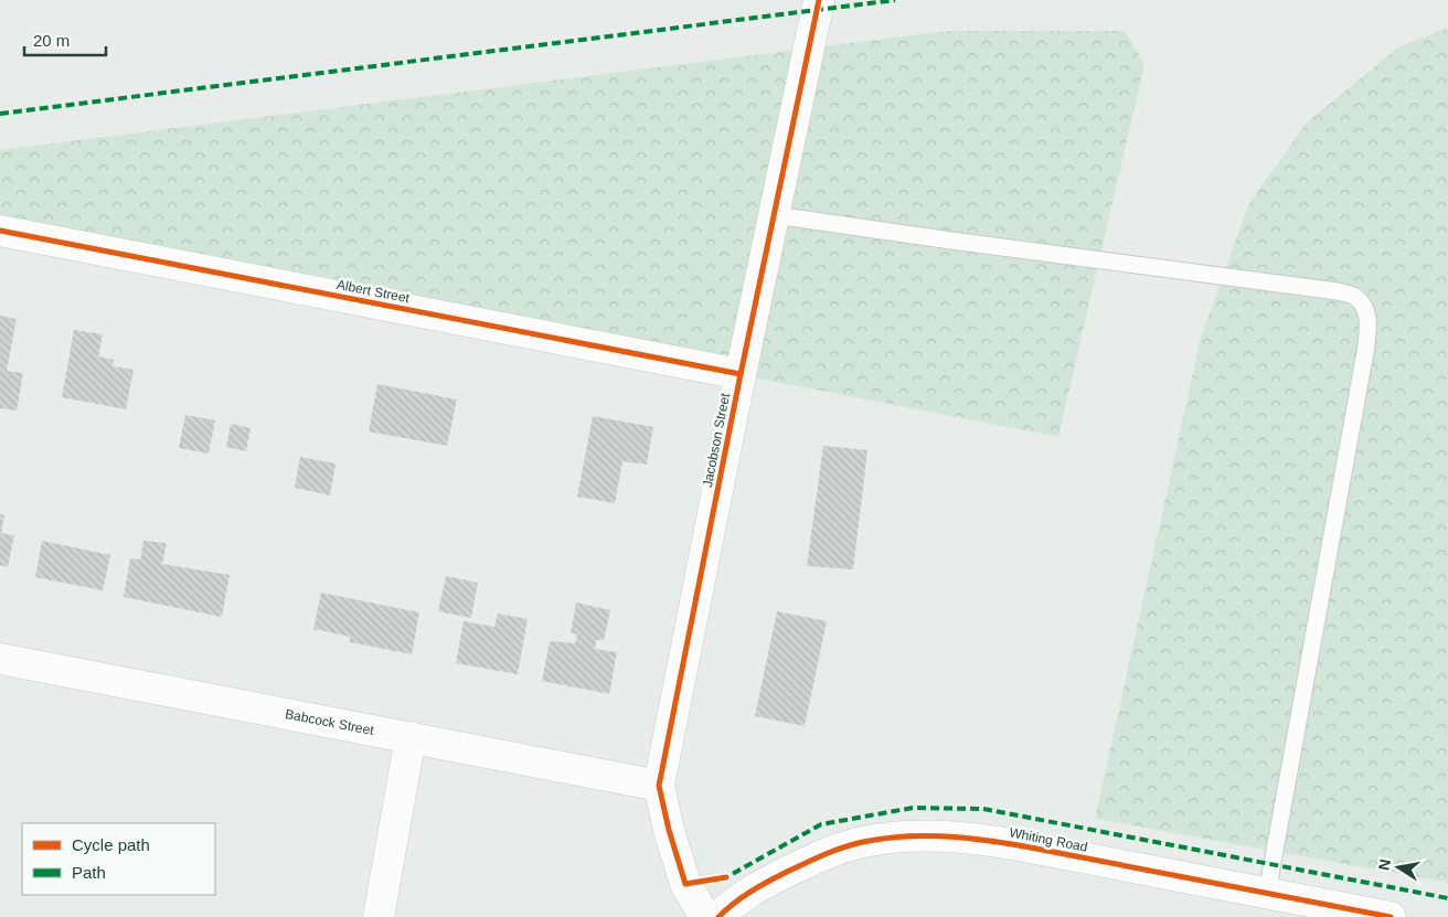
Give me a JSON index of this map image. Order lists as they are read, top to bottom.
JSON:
{
  "streets": {
    "street": [
      "Albert Street",
      "Jacobson Street",
      "Babcock Street",
      "Whiting Road"
    ]
  },
  "crossings": [
    ["Albert Street", "Jacobson Street"],
    ["Jacobson Street", "Babcock Street"]
  ],
  "legend": ["Cycle path", "Path"],
  "scale_bar": "20 m",
  "north": "left"
}
